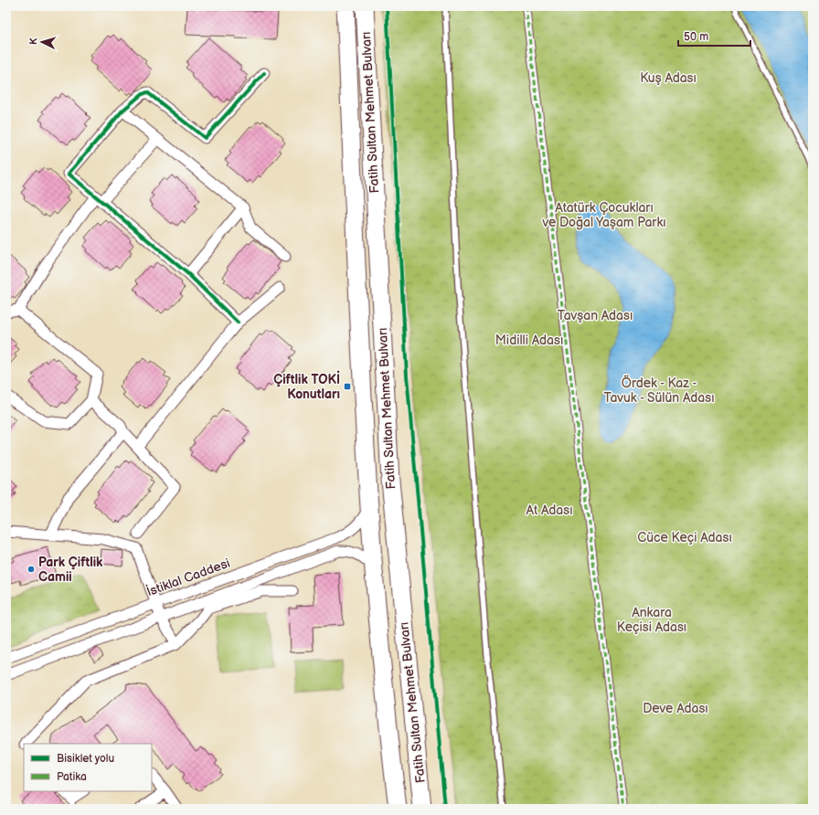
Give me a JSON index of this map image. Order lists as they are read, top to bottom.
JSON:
{
  "streets": {
    "highway": ["Fatih Sultan Mehmet Bulvarı"],
    "street": ["İstiklal Caddesi"]
  },
  "crossings": [
    ["Fatih Sultan Mehmet Bulvarı", "İstiklal Caddesi"]
  ],
  "parks": [
    "Kuş Adası",
    "Atatürk Çocukları ve Doğal Yaşam Parkı",
    "Tavşan Adası",
    "Midilli Adası",
    "Ördek - Kaz - Tavuk - Sülün Adası",
    "At Adası",
    "Cüce Keçi Adası",
    "Ankara Keçisi Adası",
    "Deve Adası"
  ],
  "places": {
    "transit": ["Çiftlik TOKİ Konutları"],
    "other": ["Park Çiftlik Camii"]
  },
  "legend": ["Bisiklet yolu", "Patika"],
  "scale_bar": "50 m",
  "north": "left"
}
